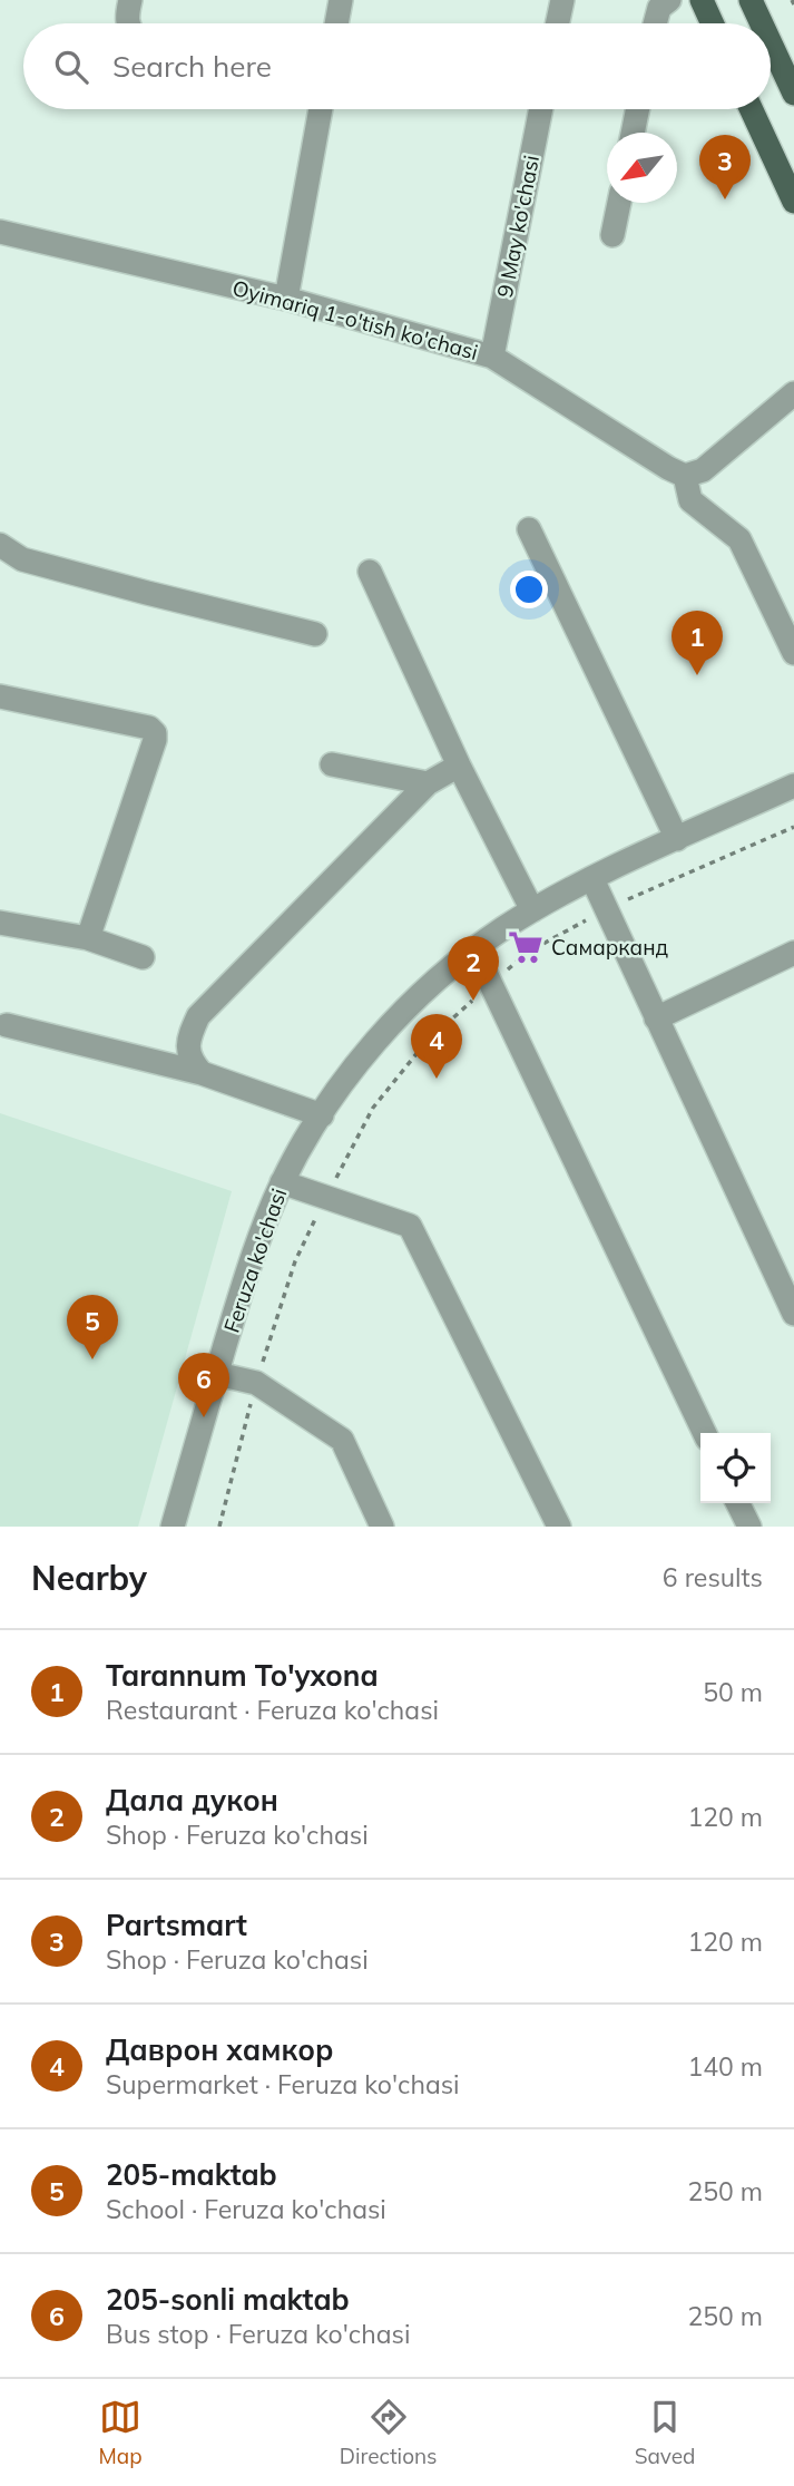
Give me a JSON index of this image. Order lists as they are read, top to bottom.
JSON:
{
  "streets": {
    "street": ["9 May ko'chasi", "Oyimariq 1-o'tish ko'chasi", "Feruza ko'chasi"]
  },
  "crossings": [
    ["9 May ko'chasi", "Oyimariq 1-o'tish ko'chasi"]
  ],
  "places": {
    "supermarket": ["Самарканд"]
  },
  "north": "bottom left",
  "page": {
    "search": "Search here",
    "pins": [
      "3",
      "1",
      "2",
      "4",
      "5",
      "6"
    ],
    "heading": ["Nearby", "6 results"],
    "list": [
      {
        "mark": "1",
        "name": "Tarannum To'yxona",
        "note": "Restaurant · Feruza ko'chasi",
        "value": "50 m"
      },
      {
        "mark": "2",
        "name": "Дала дукон",
        "note": "Shop · Feruza ko'chasi",
        "value": "120 m"
      },
      {
        "mark": "3",
        "name": "Partsmart",
        "note": "Shop · Feruza ko'chasi",
        "value": "120 m"
      },
      {
        "mark": "4",
        "name": "Даврон хамкор",
        "note": "Supermarket · Feruza ko'chasi",
        "value": "140 m"
      },
      {
        "mark": "5",
        "name": "205-maktab",
        "note": "School · Feruza ko'chasi",
        "value": "250 m"
      },
      {
        "mark": "6",
        "name": "205-sonli maktab",
        "note": "Bus stop · Feruza ko'chasi",
        "value": "250 m"
      }
    ],
    "nav": ["Map", "Directions", "Saved"]
  }
}
